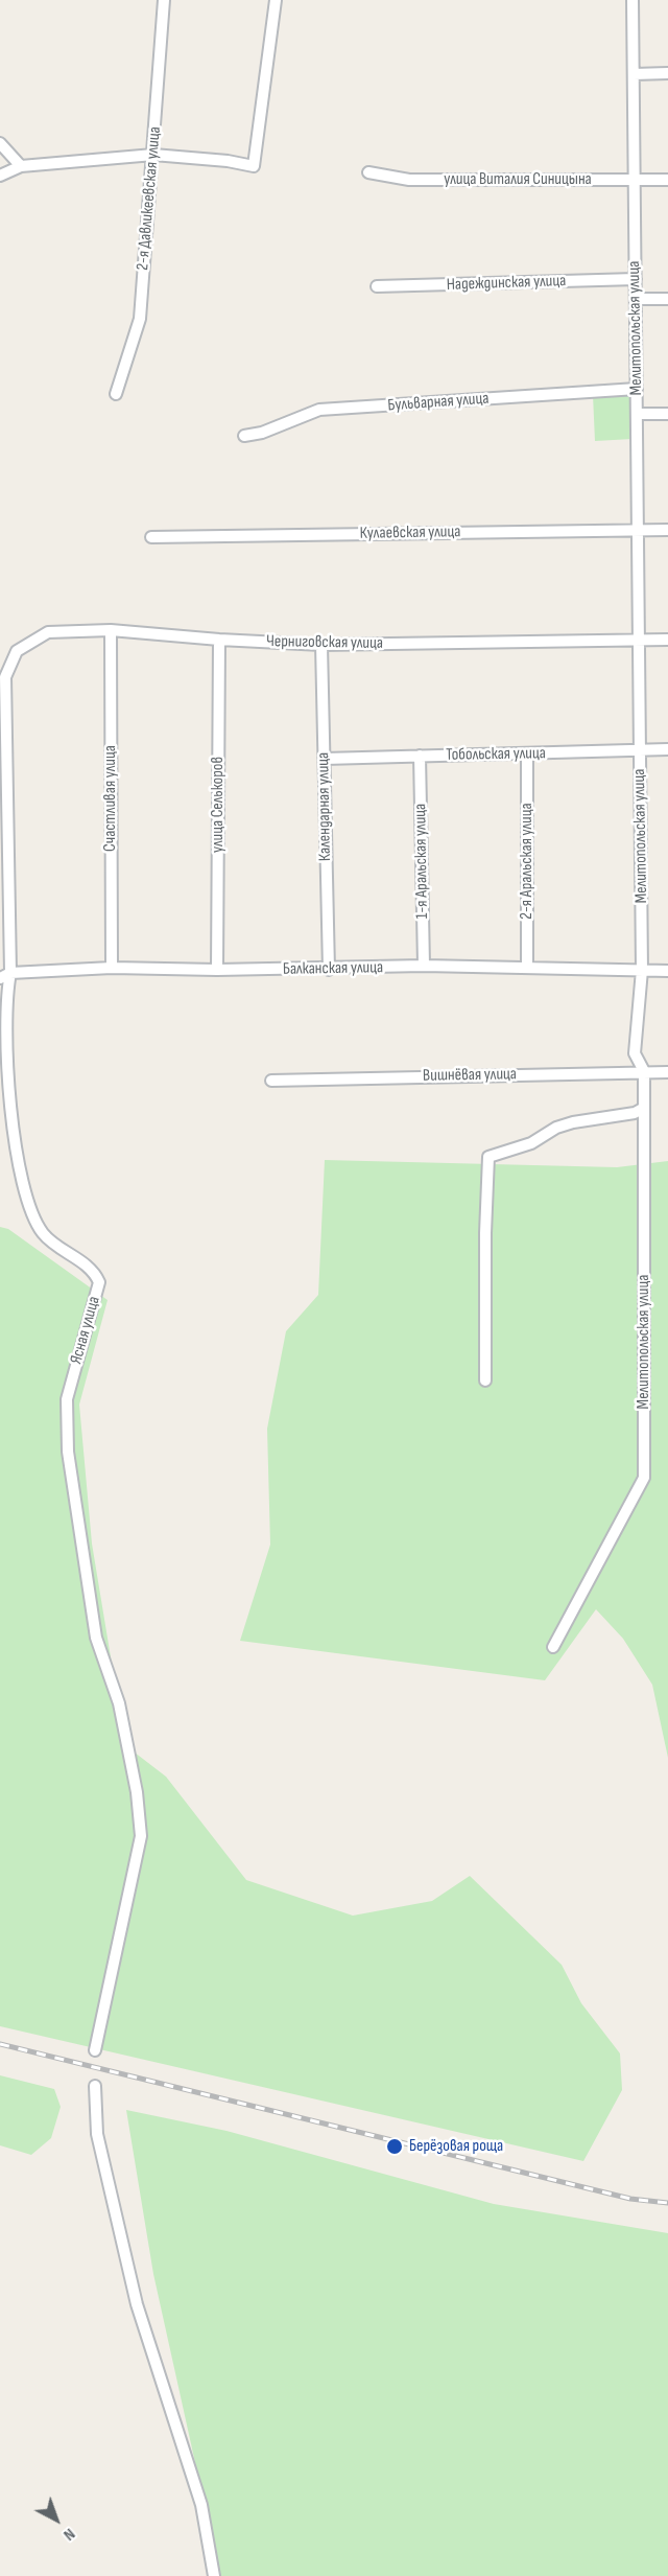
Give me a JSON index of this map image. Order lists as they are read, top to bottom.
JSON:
{
  "streets": {
    "street": [
      "улица Виталия Синицына",
      "2-я Давликеевская улица",
      "Надеждинская улица",
      "Мелитопольская улица",
      "Бульварная улица",
      "Кулаевская улица",
      "Черниговская улица",
      "Тобольская улица",
      "Счастливая улица",
      "улица Селькоров",
      "Календарная улица",
      "1-я Аральская улица",
      "2-я Аральская улица",
      "Балканская улица",
      "Вишнёвая улица",
      "Ясная улица"
    ]
  },
  "crossings": [
    ["улица Виталия Синицына", "Мелитопольская улица"],
    ["Надеждинская улица", "Мелитопольская улица"],
    ["Мелитопольская улица", "Бульварная улица"],
    ["Мелитопольская улица", "Кулаевская улица"],
    ["Мелитопольская улица", "Черниговская улица"],
    ["Мелитопольская улица", "Тобольская улица"],
    ["Мелитопольская улица", "Балканская улица"],
    ["Мелитопольская улица", "Вишнёвая улица"],
    ["Черниговская улица", "Счастливая улица"],
    ["Черниговская улица", "улица Селькоров"],
    ["Черниговская улица", "Календарная улица"],
    ["Черниговская улица", "Ясная улица"],
    ["Тобольская улица", "Календарная улица"],
    ["Тобольская улица", "1-я Аральская улица"],
    ["Тобольская улица", "2-я Аральская улица"],
    ["Счастливая улица", "Балканская улица"],
    ["улица Селькоров", "Балканская улица"],
    ["Календарная улица", "Балканская улица"],
    ["1-я Аральская улица", "Балканская улица"],
    ["2-я Аральская улица", "Балканская улица"],
    ["Балканская улица", "Ясная улица"]
  ],
  "places": ["Берёзовая роща"],
  "north": "bottom right"
}
